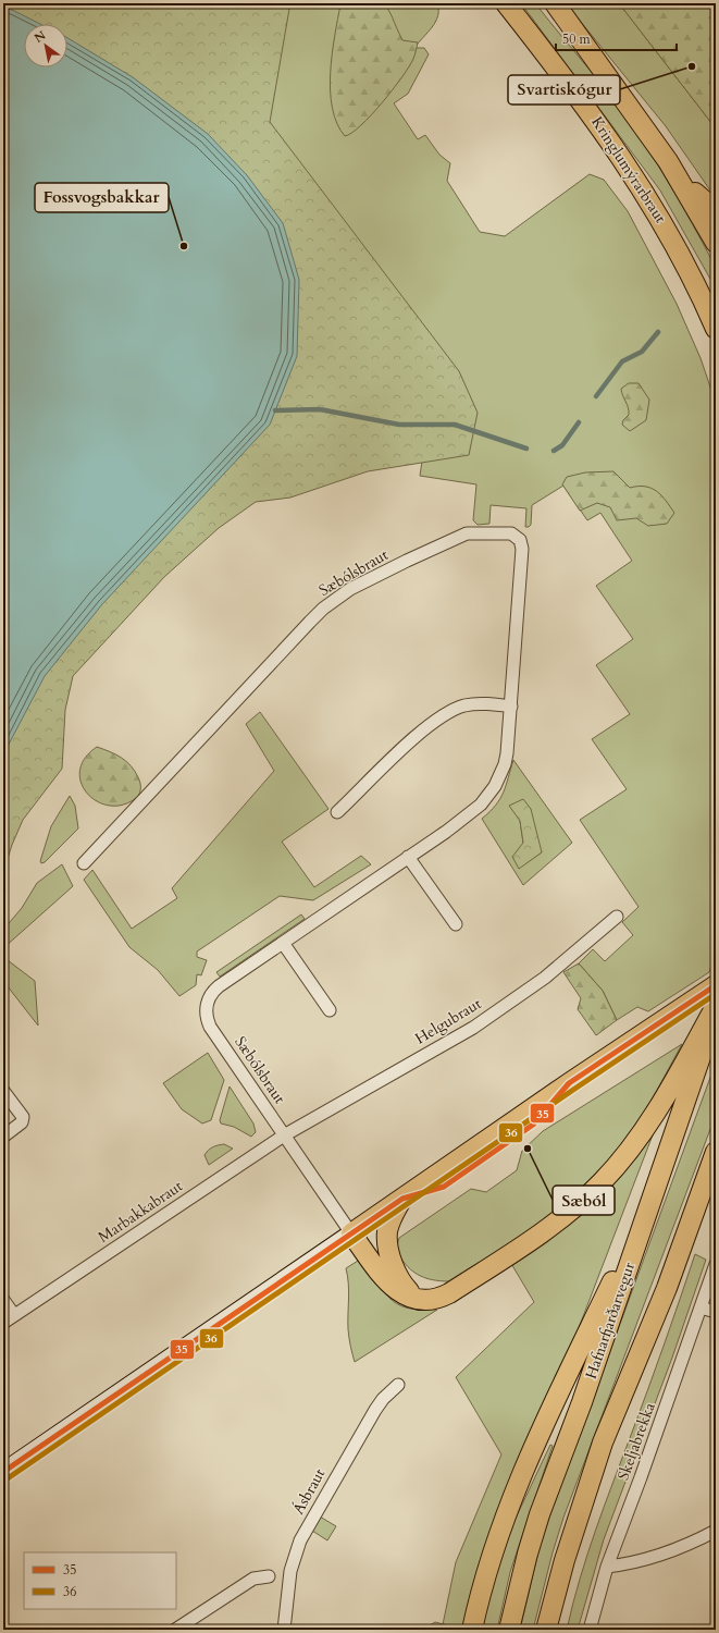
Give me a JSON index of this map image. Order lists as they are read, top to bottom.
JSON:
{
  "streets": {
    "main road": ["Kringlumýrarbraut", "Hafnarfjarðarvegur"],
    "street": [
      "Sæbólsbraut",
      "Helgubraut",
      "Marbakkabraut",
      "Skeljabrekka",
      "Ásbraut"
    ]
  },
  "crossings": [
    ["Sæbólsbraut", "Helgubraut"],
    ["Sæbólsbraut", "Marbakkabraut"],
    ["Helgubraut", "Marbakkabraut"]
  ],
  "places": ["Svartiskógur", "Fossvogsbakkar", "Sæból"],
  "lines": ["transit line 35", "transit line 36"],
  "legend": ["35", "36"],
  "scale_bar": "50 m",
  "north": "top left"
}
